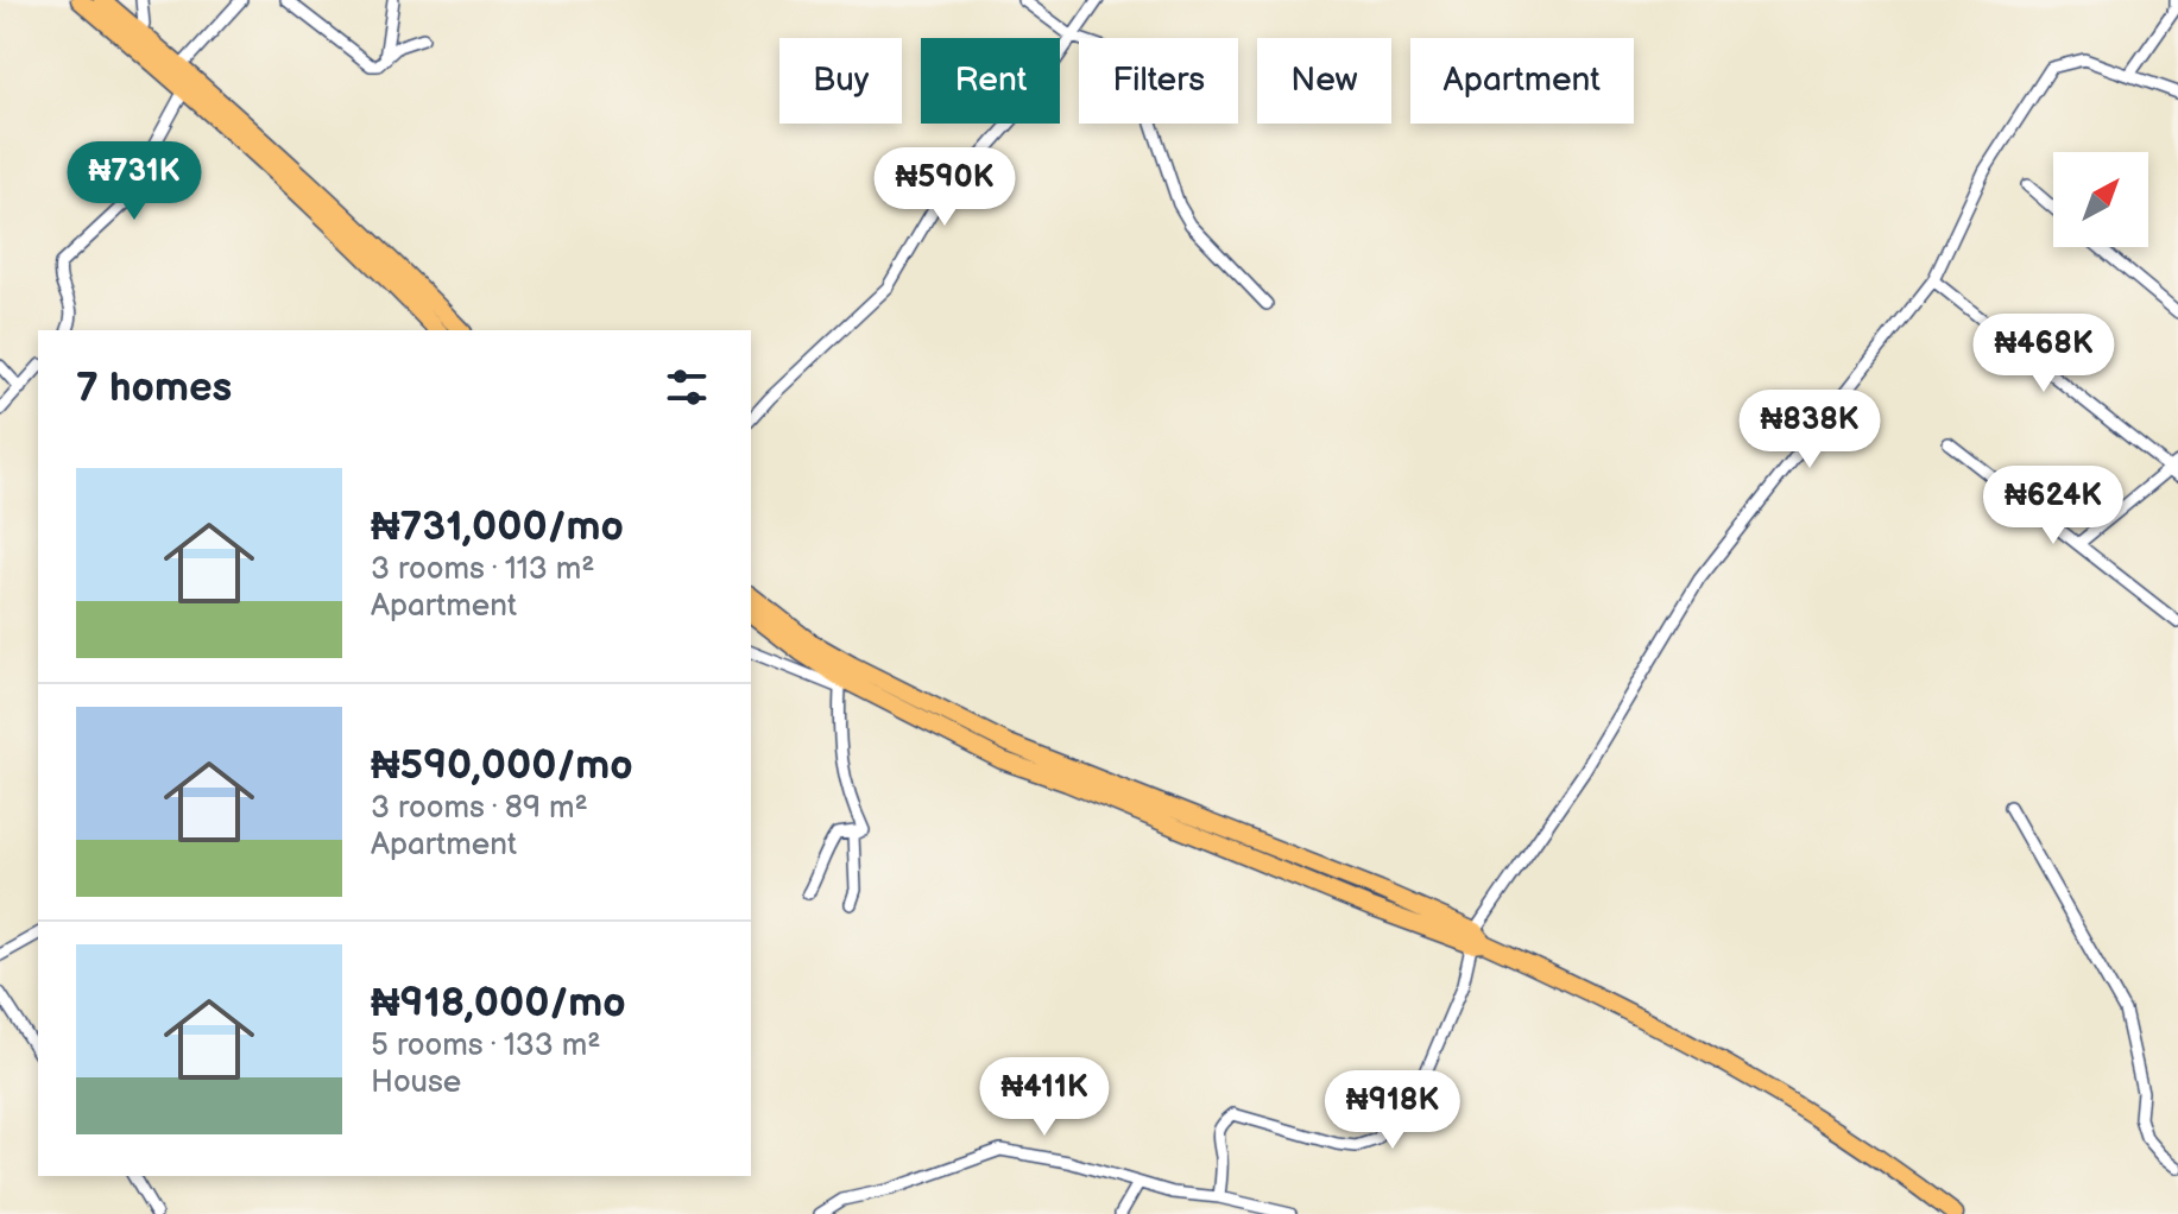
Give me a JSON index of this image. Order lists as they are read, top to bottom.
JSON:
{
  "north": "top right",
  "page": {
    "chip": [
      "Buy",
      "Rent",
      "Filters",
      "New",
      "Apartment"
    ],
    "price": [
      "₦731K",
      "₦590K",
      "₦468K",
      "₦838K",
      "₦624K",
      "₦411K",
      "₦918K"
    ],
    "heading": "7 homes",
    "list": [
      {
        "name": "₦731,000/mo",
        "note": "3 rooms · 113 m² · Apartment"
      },
      {
        "name": "₦590,000/mo",
        "note": "3 rooms · 89 m² · Apartment"
      },
      {
        "name": "₦918,000/mo",
        "note": "5 rooms · 133 m² · House"
      }
    ]
  }
}
